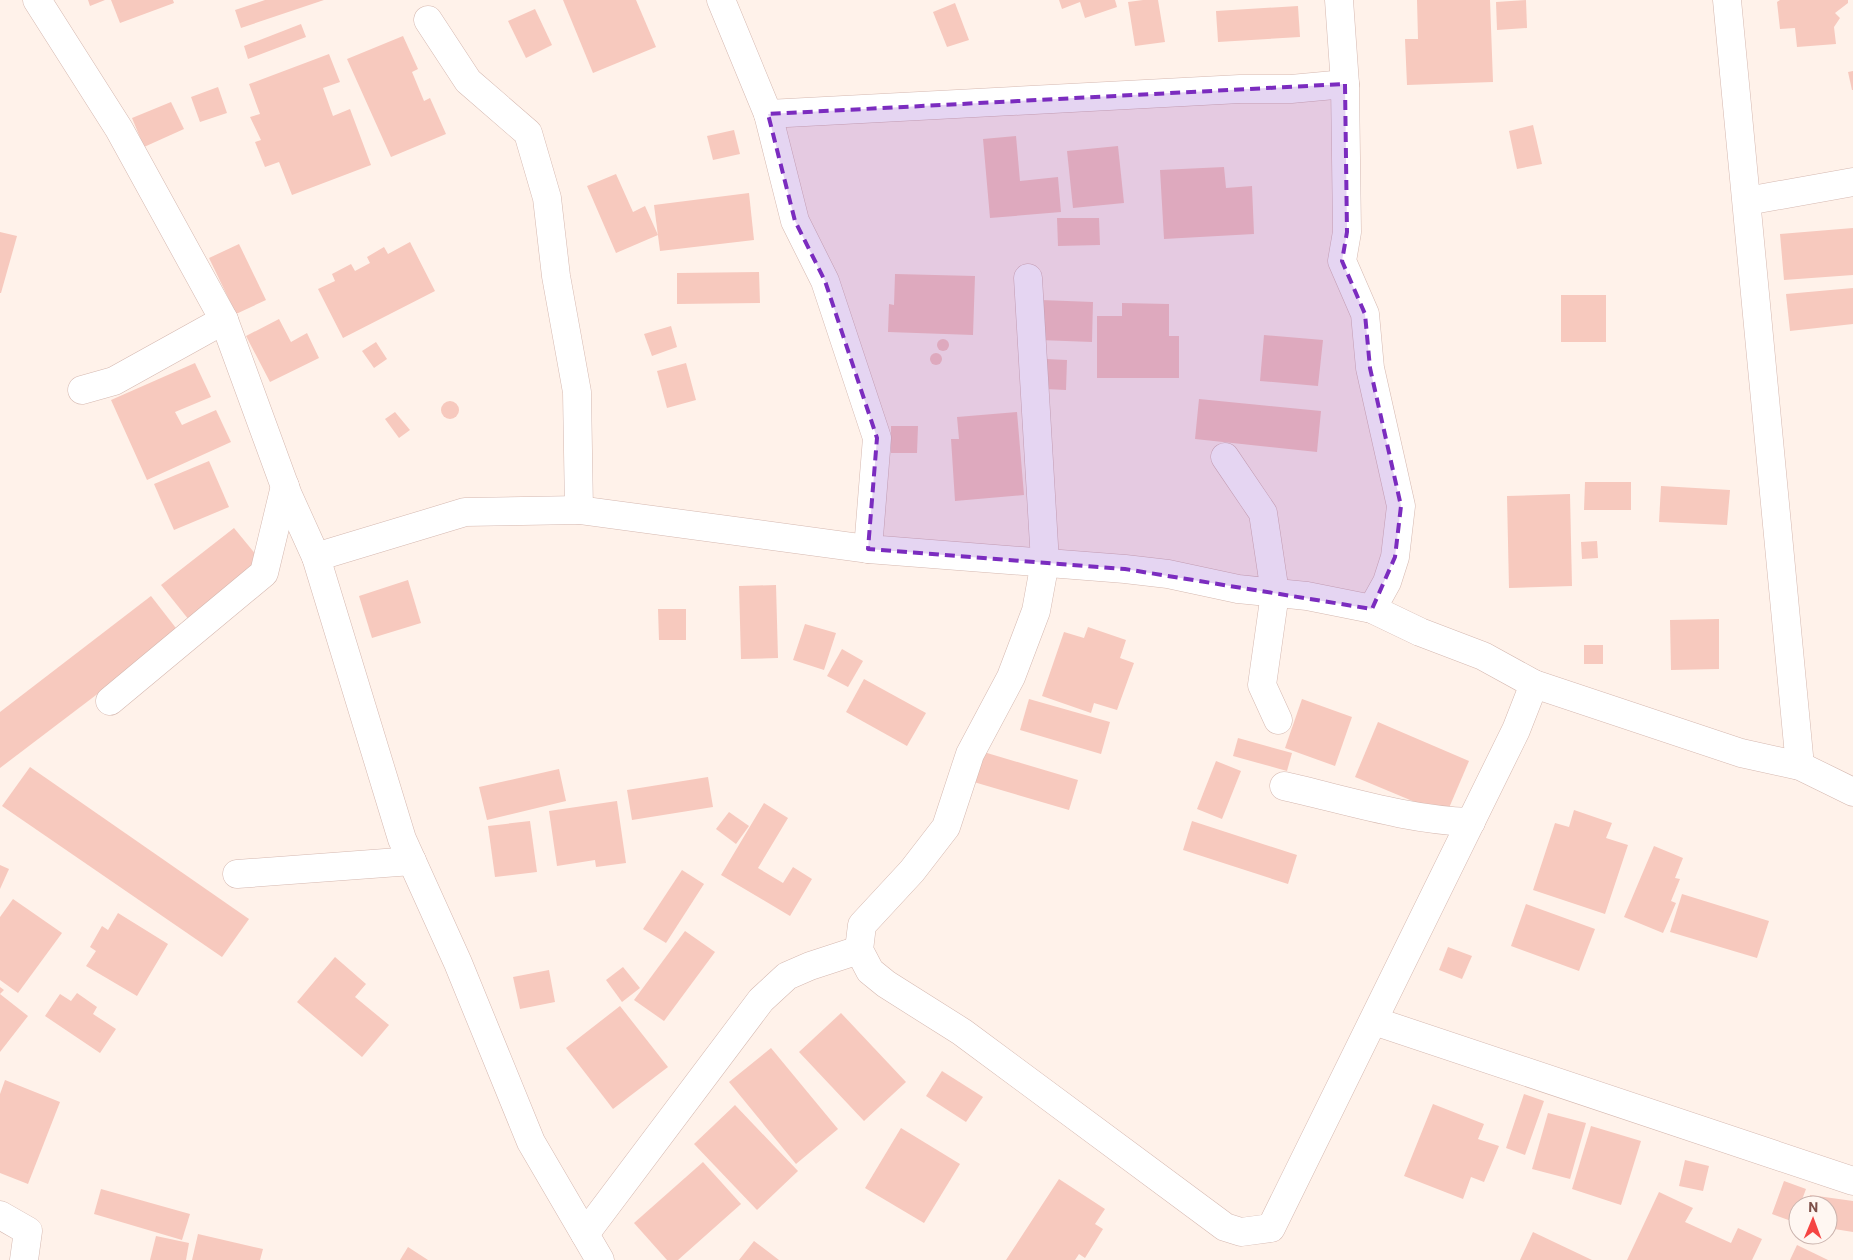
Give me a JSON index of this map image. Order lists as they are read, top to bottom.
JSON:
{
  "north": "top"
}
